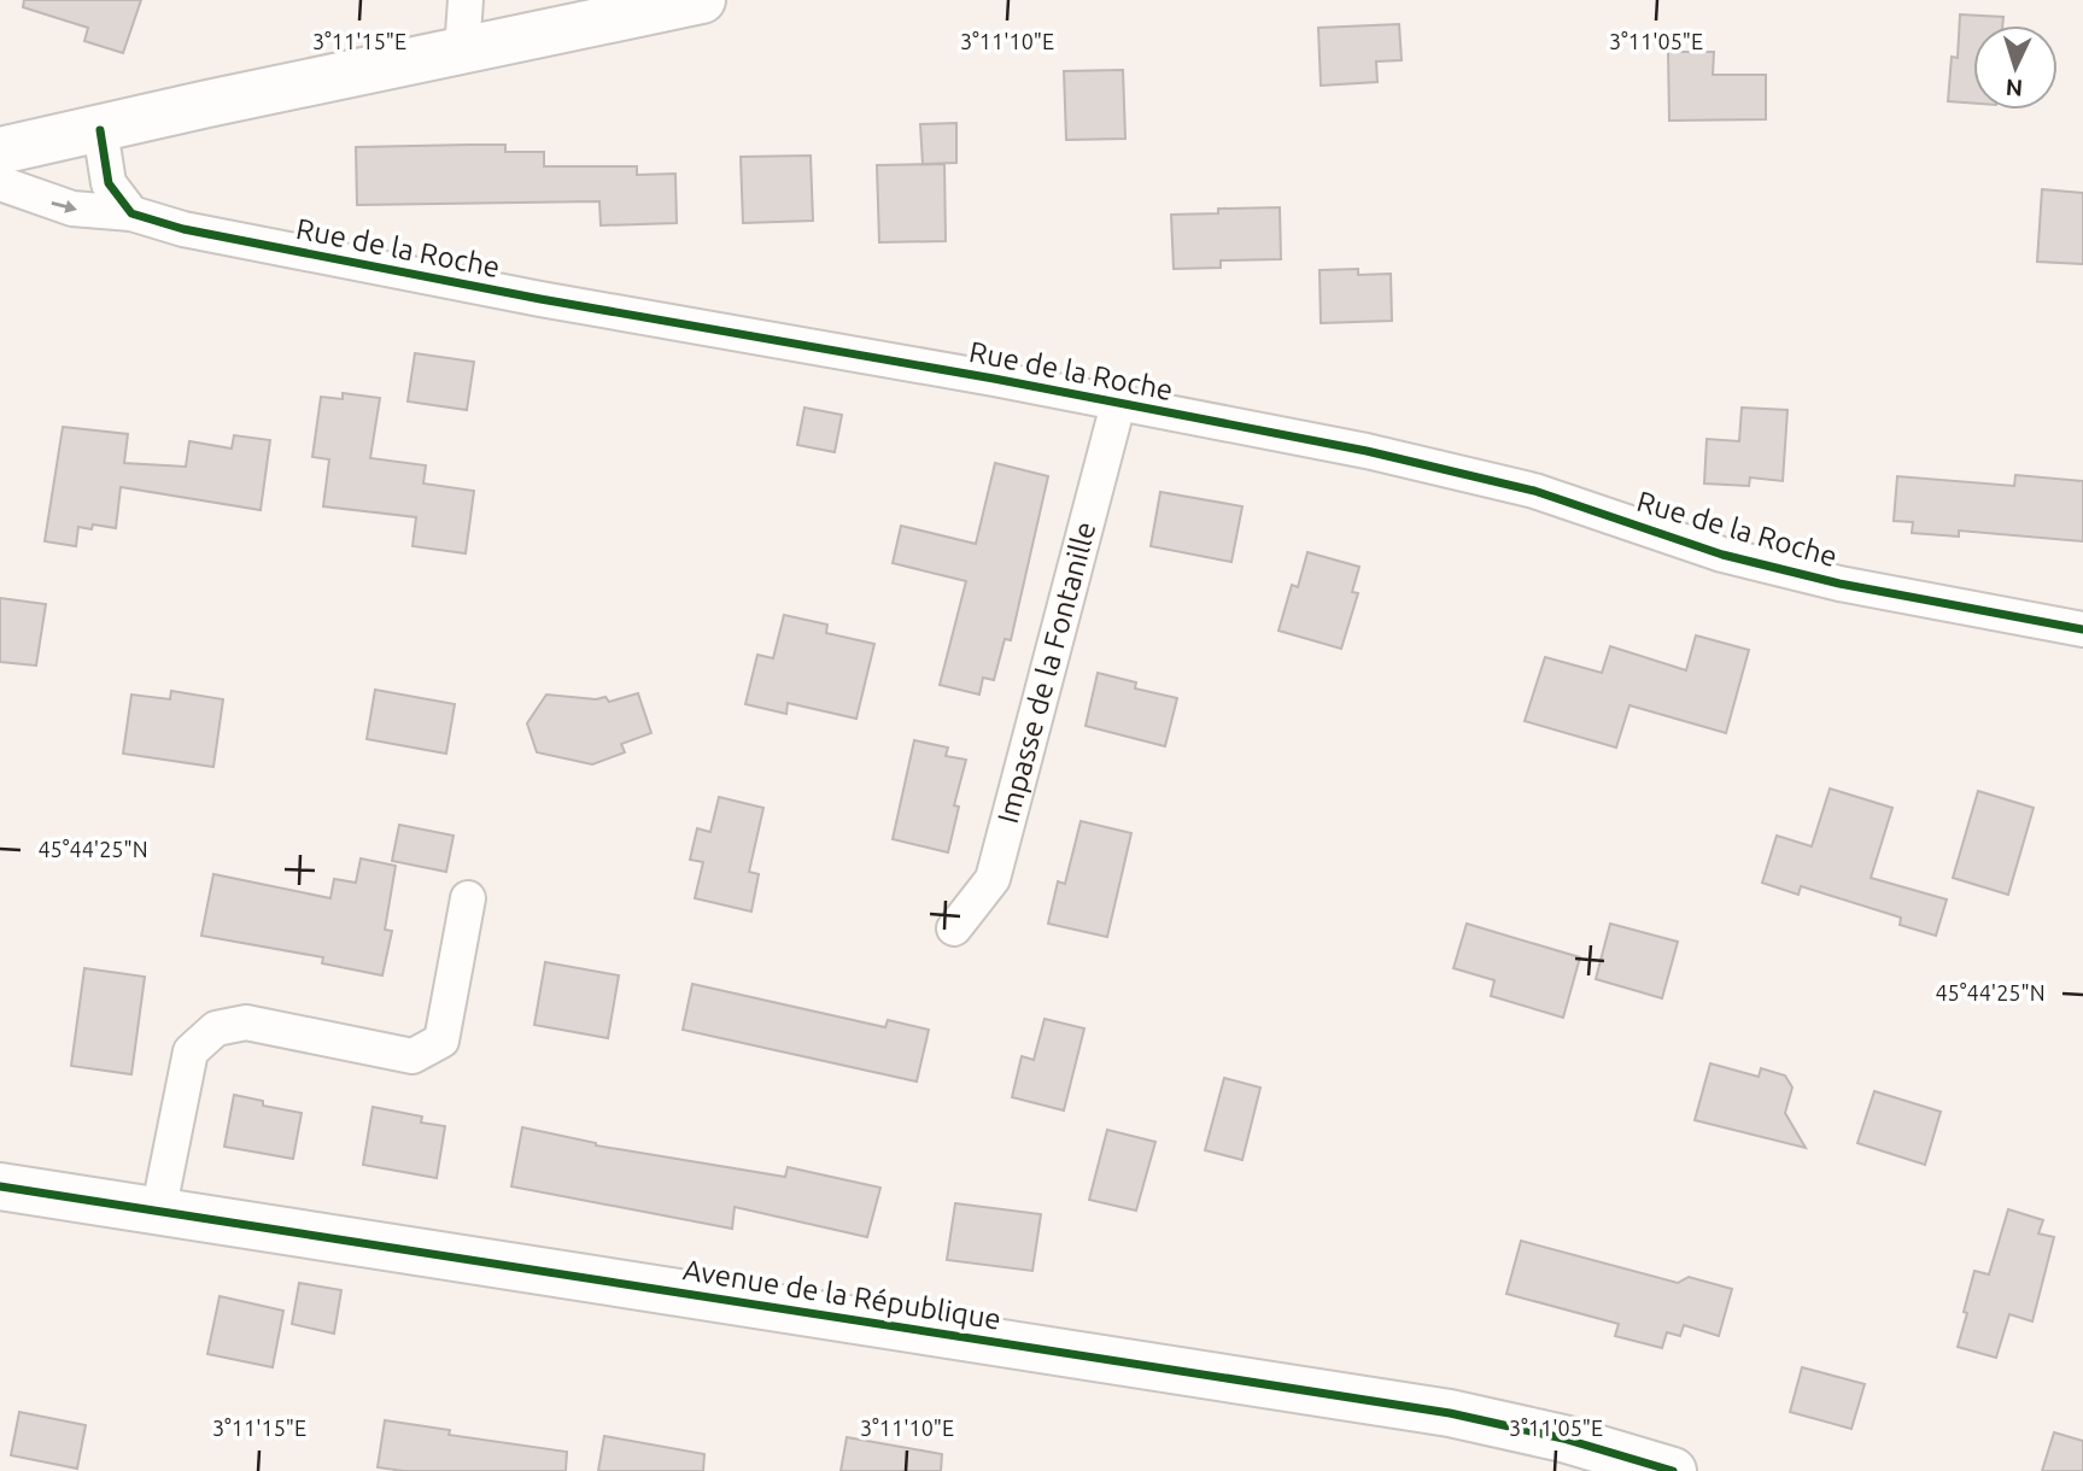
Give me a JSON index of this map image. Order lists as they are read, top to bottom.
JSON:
{
  "streets": {
    "street": ["Rue de la Roche", "Impasse de la Fontanille", "Avenue de la République"]
  },
  "crossings": [
    ["Rue de la Roche", "Impasse de la Fontanille"]
  ],
  "north": "bottom",
  "coordinates": [
    "3°11'15\"E",
    "3°11'10\"E",
    "3°11'05\"E",
    "45°44'25\"N"
  ]
}
